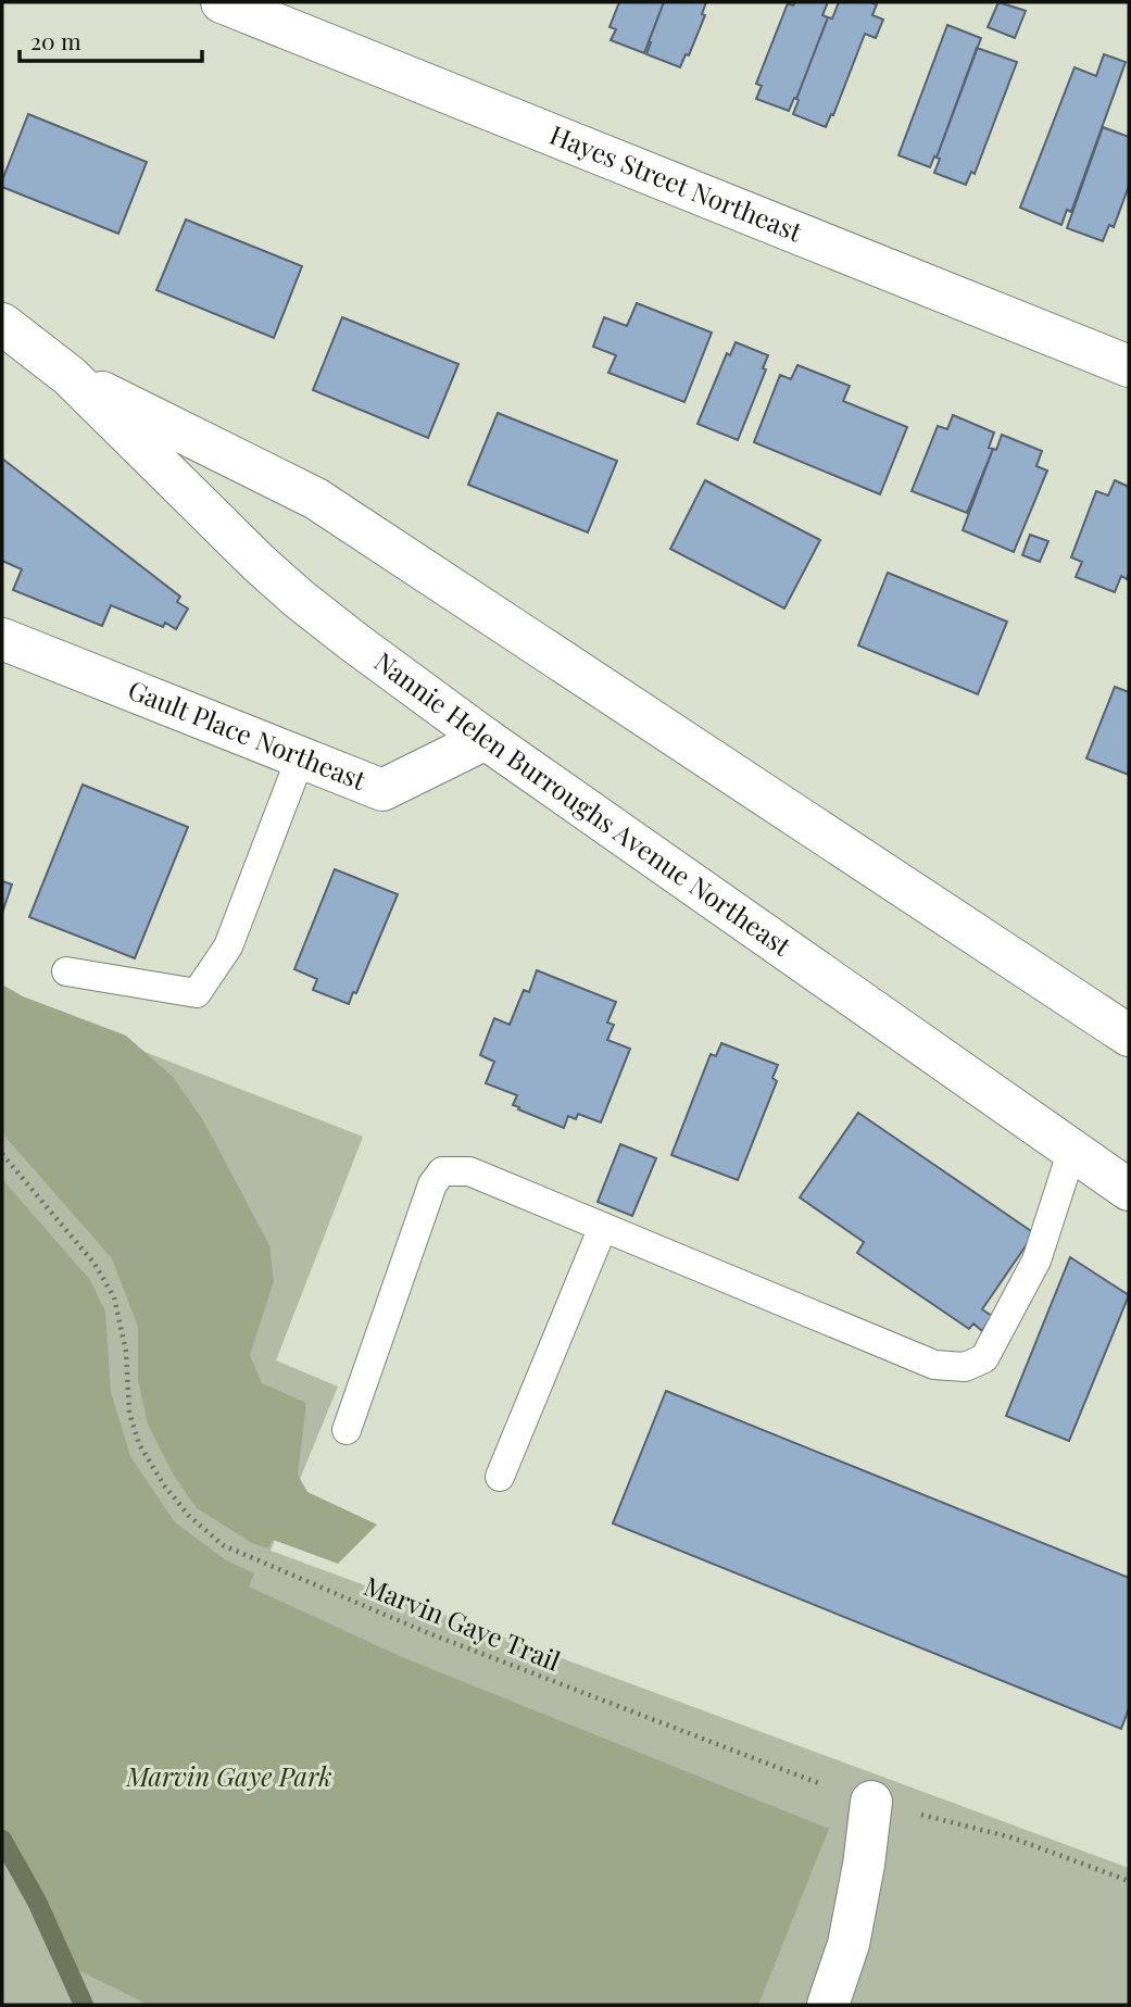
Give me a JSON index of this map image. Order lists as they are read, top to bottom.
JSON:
{
  "streets": {
    "main road": ["Hayes Street Northeast", "Gault Place Northeast", "Nannie Helen Burroughs Avenue Northeast"],
    "path": ["Marvin Gaye Trail"]
  },
  "crossings": [
    ["Gault Place Northeast", "Nannie Helen Burroughs Avenue Northeast"]
  ],
  "parks": ["Marvin Gaye Park"],
  "scale_bar": "20 m"
}
